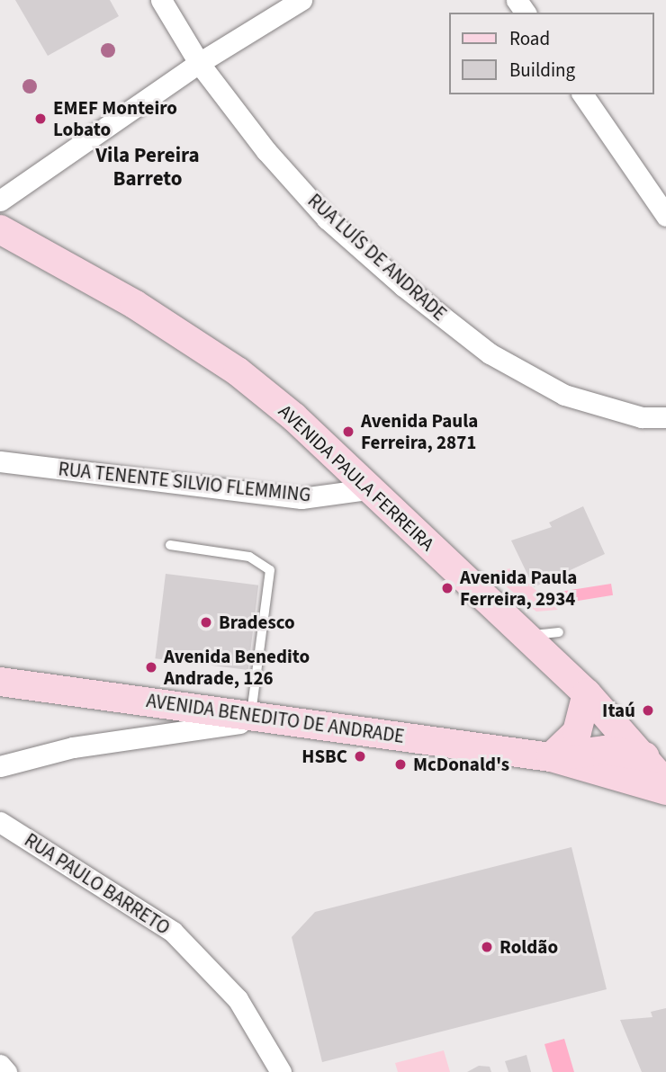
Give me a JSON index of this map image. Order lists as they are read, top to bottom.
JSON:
{
  "streets": {
    "main road": ["AVENIDA PAULA FERREIRA", "AVENIDA BENEDITO DE ANDRADE"],
    "street": ["RUA LUÍS DE ANDRADE", "RUA TENENTE SILVIO FLEMMING", "RUA PAULO BARRETO"]
  },
  "crossings": [
    ["AVENIDA PAULA FERREIRA", "RUA TENENTE SILVIO FLEMMING"],
    ["AVENIDA PAULA FERREIRA", "AVENIDA BENEDITO DE ANDRADE"]
  ],
  "districts": ["Vila Pereira Barreto"],
  "places": [
    "EMEF Monteiro Lobato",
    "Avenida Paula Ferreira, 2871",
    "Avenida Paula Ferreira, 2934",
    "Bradesco",
    "Avenida Benedito Andrade, 126",
    "Itaú",
    "HSBC",
    "McDonald's",
    "Roldão"
  ],
  "legend": ["Road", "Building"]
}
